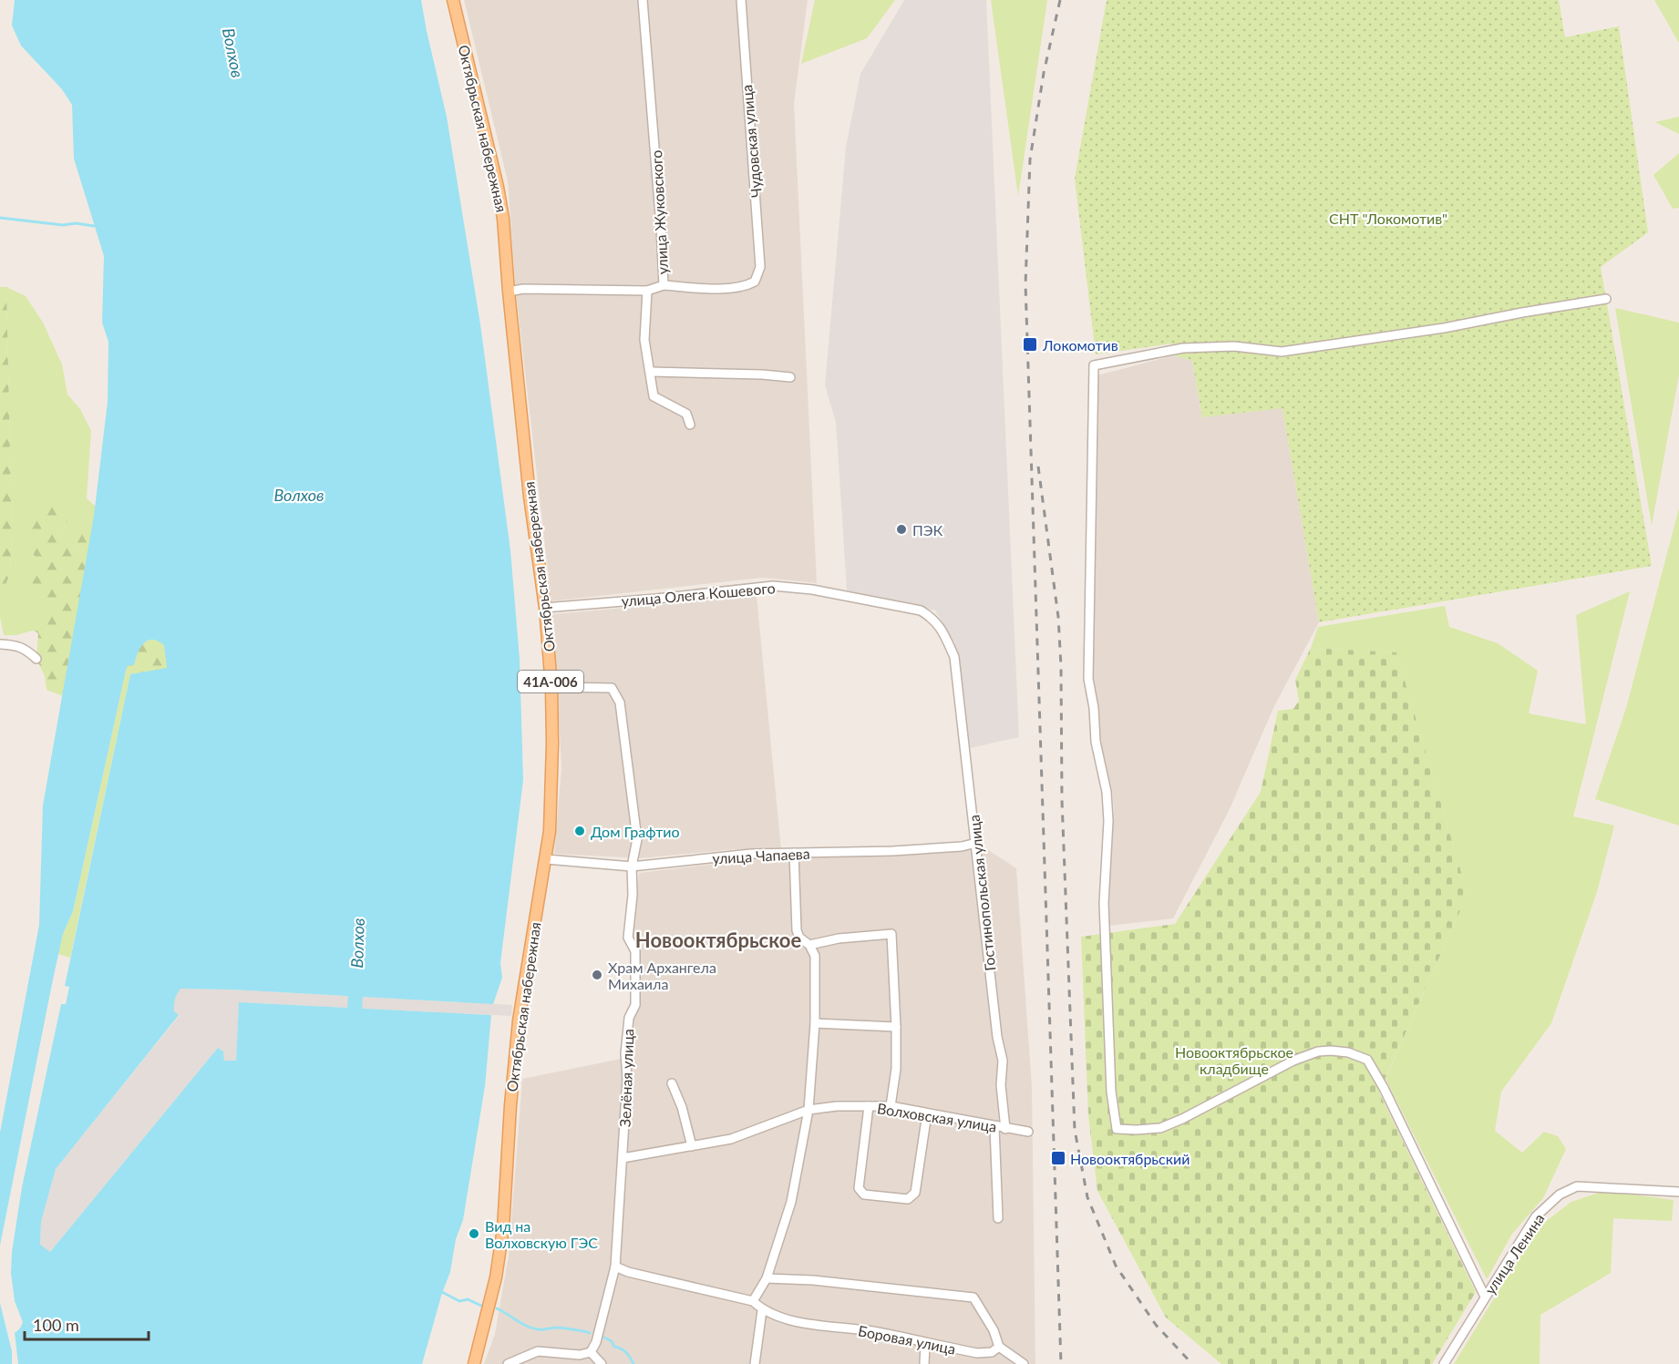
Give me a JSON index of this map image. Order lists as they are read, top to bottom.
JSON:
{
  "streets": {
    "main road": ["Октябрьская набережная", "41А-006"],
    "street": [
      "Чудовская улица",
      "улица Жуковского",
      "улица Олега Кошевого",
      "улица Чапаева",
      "Гостинопольская улица",
      "Зелёная улица",
      "Волховская улица",
      "улица Ленина",
      "Боровая улица"
    ]
  },
  "crossings": [
    ["Октябрьская набережная", "улица Олега Кошевого"],
    ["Октябрьская набережная", "улица Чапаева"],
    ["Октябрьская набережная", "Зелёная улица"],
    ["Чудовская улица", "улица Жуковского"],
    ["улица Олега Кошевого", "Гостинопольская улица"],
    ["улица Чапаева", "Гостинопольская улица"],
    ["улица Чапаева", "Зелёная улица"],
    ["Гостинопольская улица", "Волховская улица"],
    ["Зелёная улица", "Волховская улица"]
  ],
  "districts": ["Новооктябрьское"],
  "water": ["Волхов"],
  "parks": ["СНТ \"Локомотив\"", "Новооктябрьское кладбище"],
  "places": {
    "transit": ["Локомотив", "Новооктябрьский"],
    "other": [
      "ПЭК",
      "Дом Графтио",
      "Храм Архангела Михаила",
      "Вид на Волховскую ГЭС"
    ]
  },
  "scale_bar": "100 m"
}
